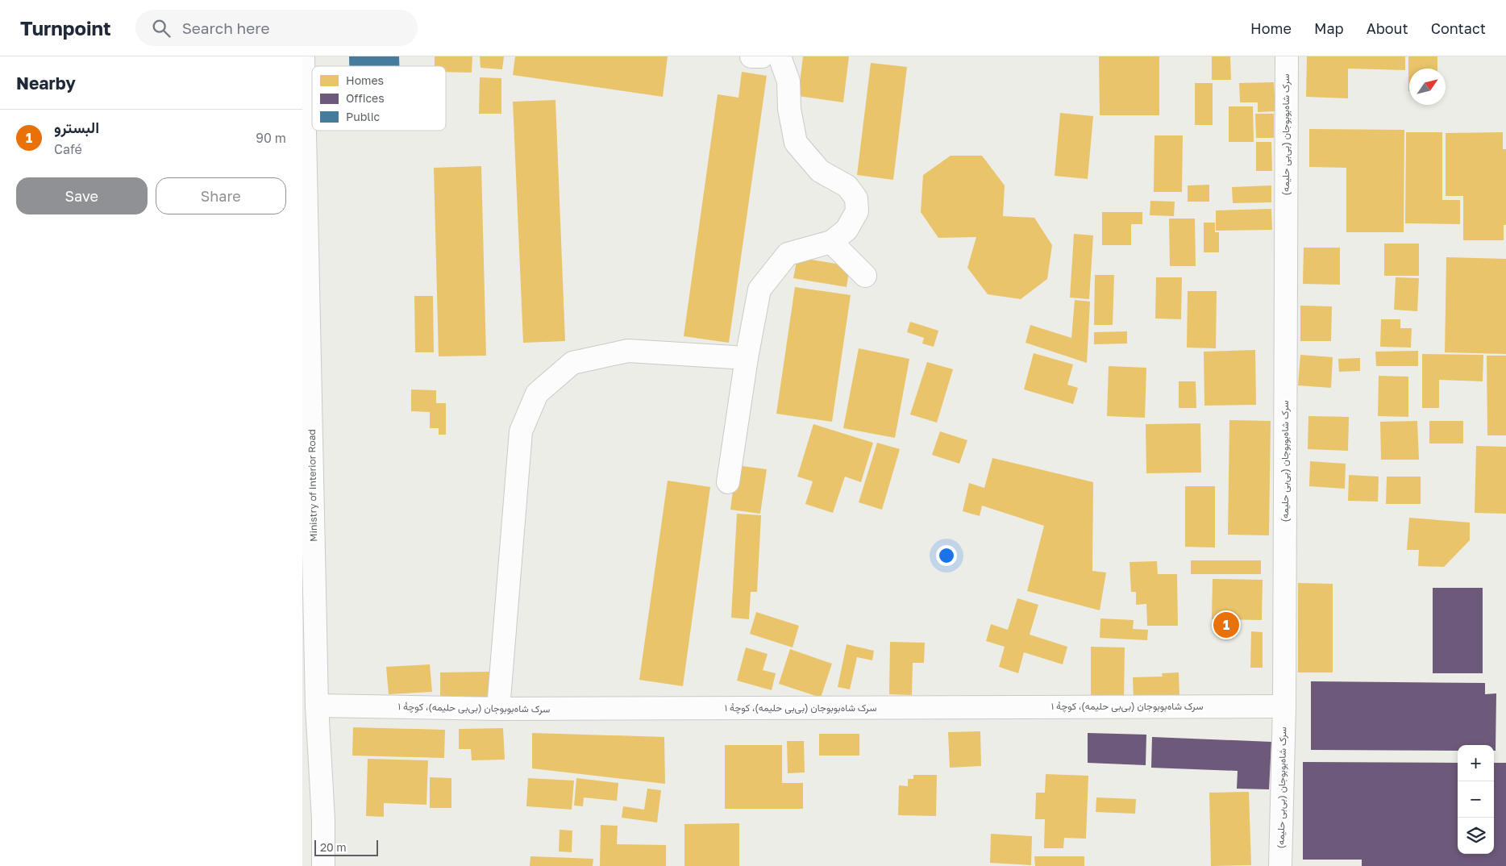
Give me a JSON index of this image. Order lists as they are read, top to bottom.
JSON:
{
  "streets": {
    "street": ["سرک شاه‌بوبوجان (بی‌بی حلیمه)", "Ministry of Interior Road", "سرک شاه‌بوبوجان (بی‌بی حلیمه)، کوچۀ ۱"]
  },
  "crossings": [
    ["سرک شاه‌بوبوجان (بی‌بی حلیمه)", "سرک شاه‌بوبوجان (بی‌بی حلیمه)، کوچۀ ۱"],
    ["Ministry of Interior Road", "سرک شاه‌بوبوجان (بی‌بی حلیمه)، کوچۀ ۱"]
  ],
  "legend": ["Homes", "Offices", "Public"],
  "scale_bar": "20 m",
  "north": "top right",
  "page": {
    "header": "Turnpoint",
    "search": "Search here",
    "nav": [
      "Home",
      "Map",
      "About",
      "Contact"
    ],
    "heading": "Nearby",
    "list": [
      {
        "mark": "1",
        "name": "البسترو",
        "note": "Café",
        "value": "90 m"
      }
    ],
    "buttons": ["Save", "Share"],
    "pins": "1",
    "map_buttons": ["+", "−"],
    "scale": "20 m"
  }
}
